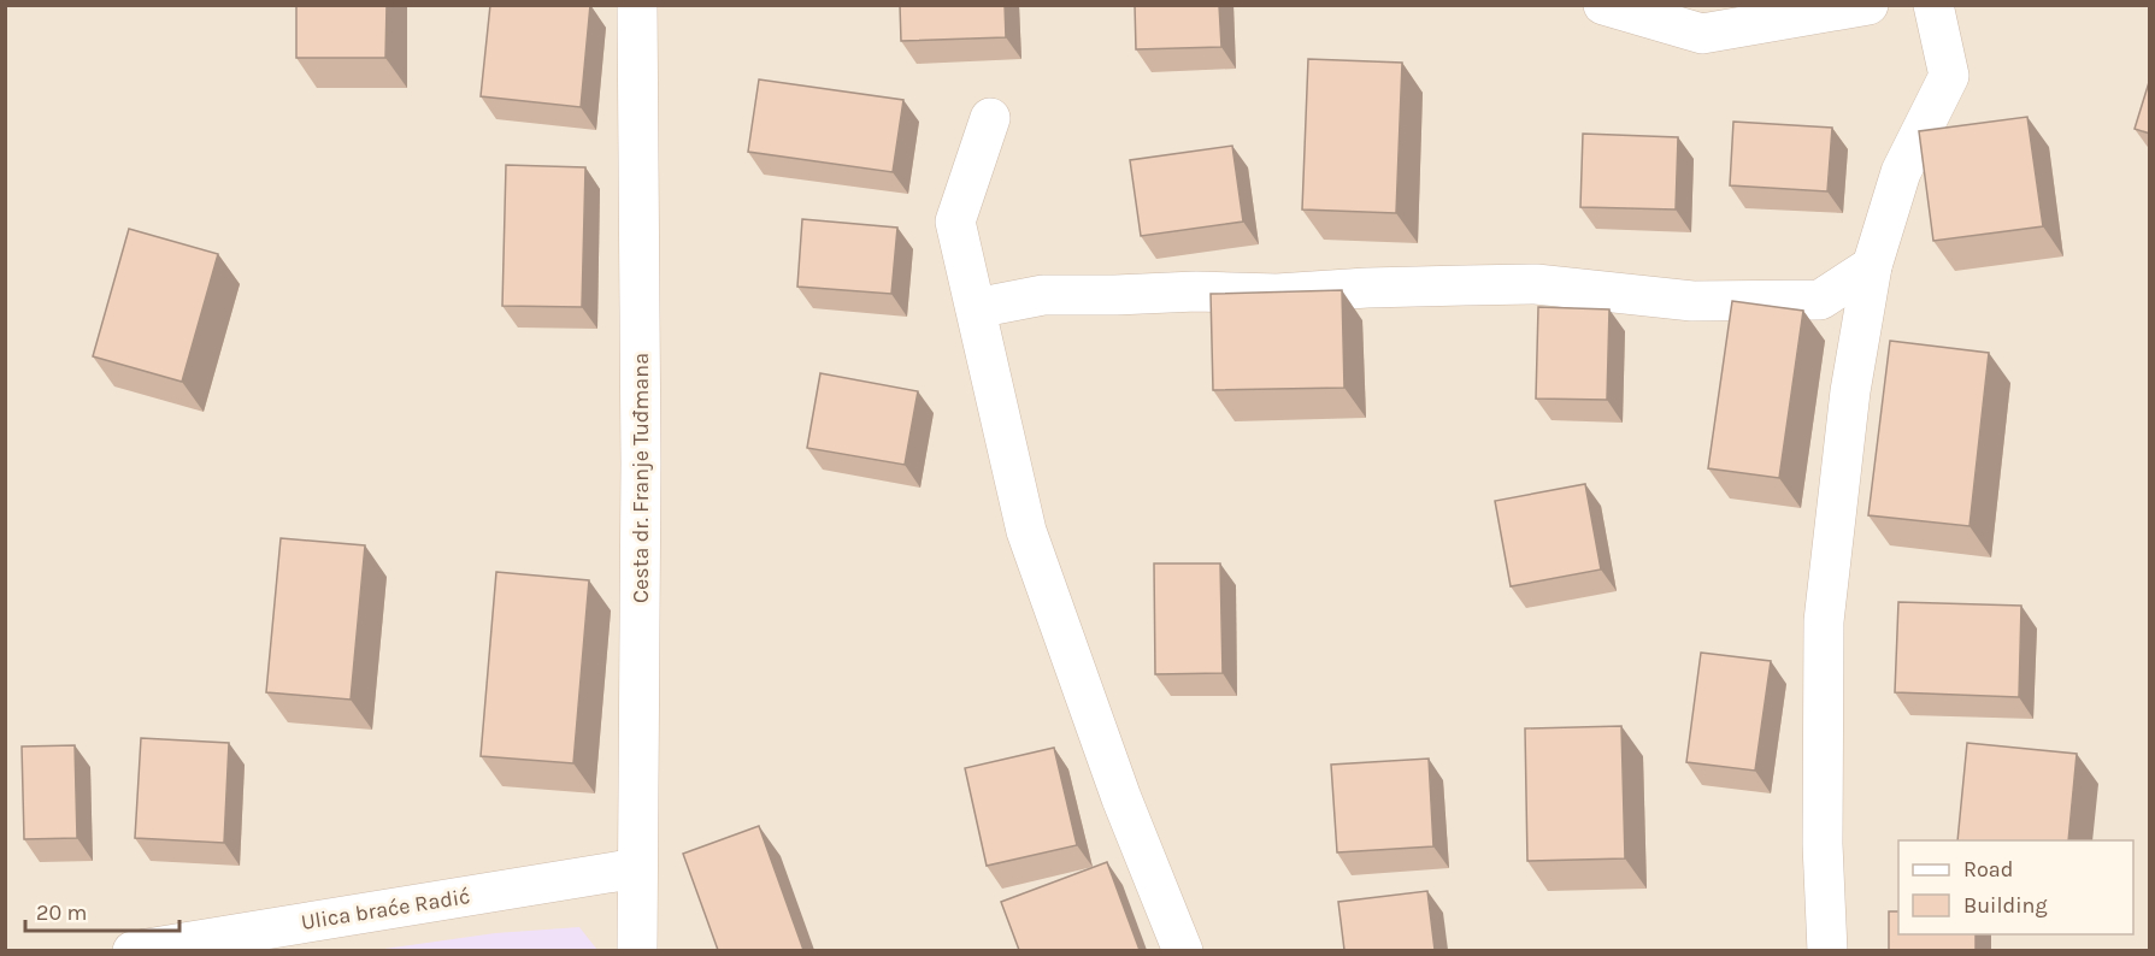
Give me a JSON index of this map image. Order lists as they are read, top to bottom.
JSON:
{
  "streets": {
    "street": ["Cesta dr. Franje Tuđmana", "Ulica braće Radić"]
  },
  "crossings": [
    ["Cesta dr. Franje Tuđmana", "Ulica braće Radić"]
  ],
  "legend": ["Road", "Building"],
  "scale_bar": "20 m"
}
